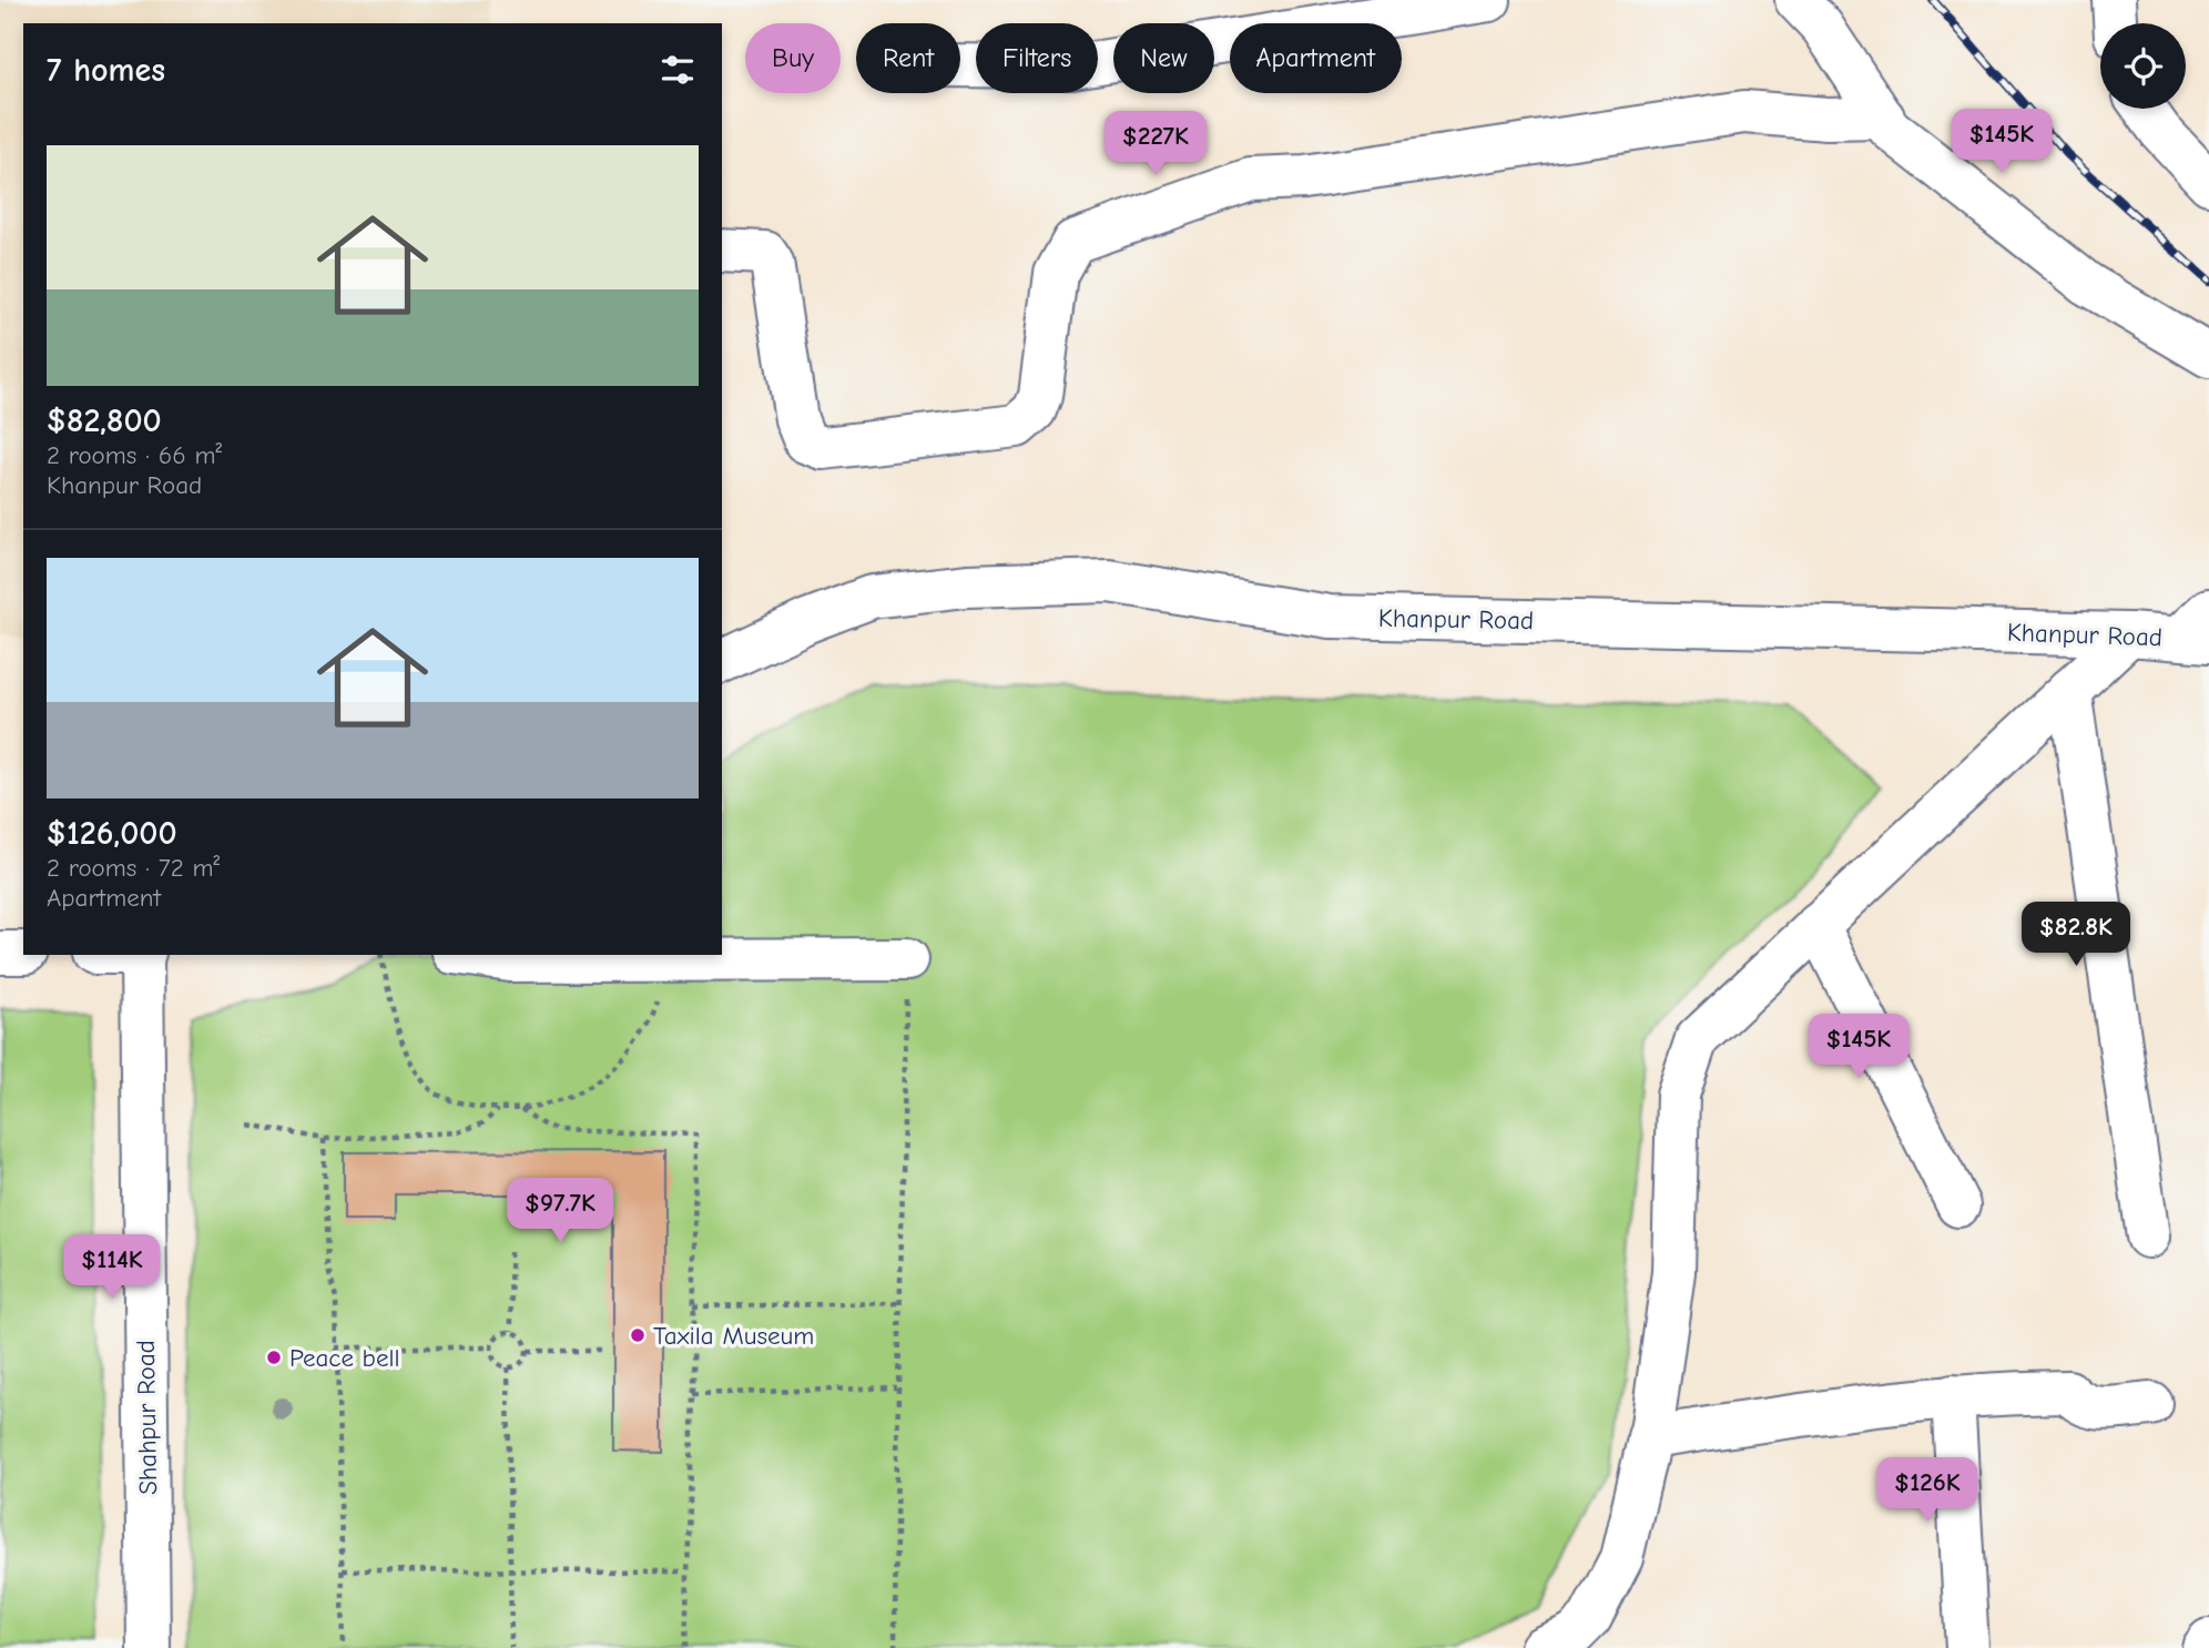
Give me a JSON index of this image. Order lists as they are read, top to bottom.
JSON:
{
  "streets": {
    "main road": ["Khanpur Road", "Shahpur Road"]
  },
  "places": ["Taxila Museum", "Peace bell"],
  "page": {
    "chip": [
      "Buy",
      "Rent",
      "Filters",
      "New",
      "Apartment"
    ],
    "heading": "7 homes",
    "price": [
      "$145K",
      "$227K",
      "$82.8K",
      "$145K",
      "$97.7K",
      "$114K",
      "$126K"
    ],
    "list": [
      {
        "name": "$82,800",
        "note": "2 rooms · 66 m² · Khanpur Road"
      },
      {
        "name": "$126,000",
        "note": "2 rooms · 72 m² · Apartment"
      }
    ]
  }
}
